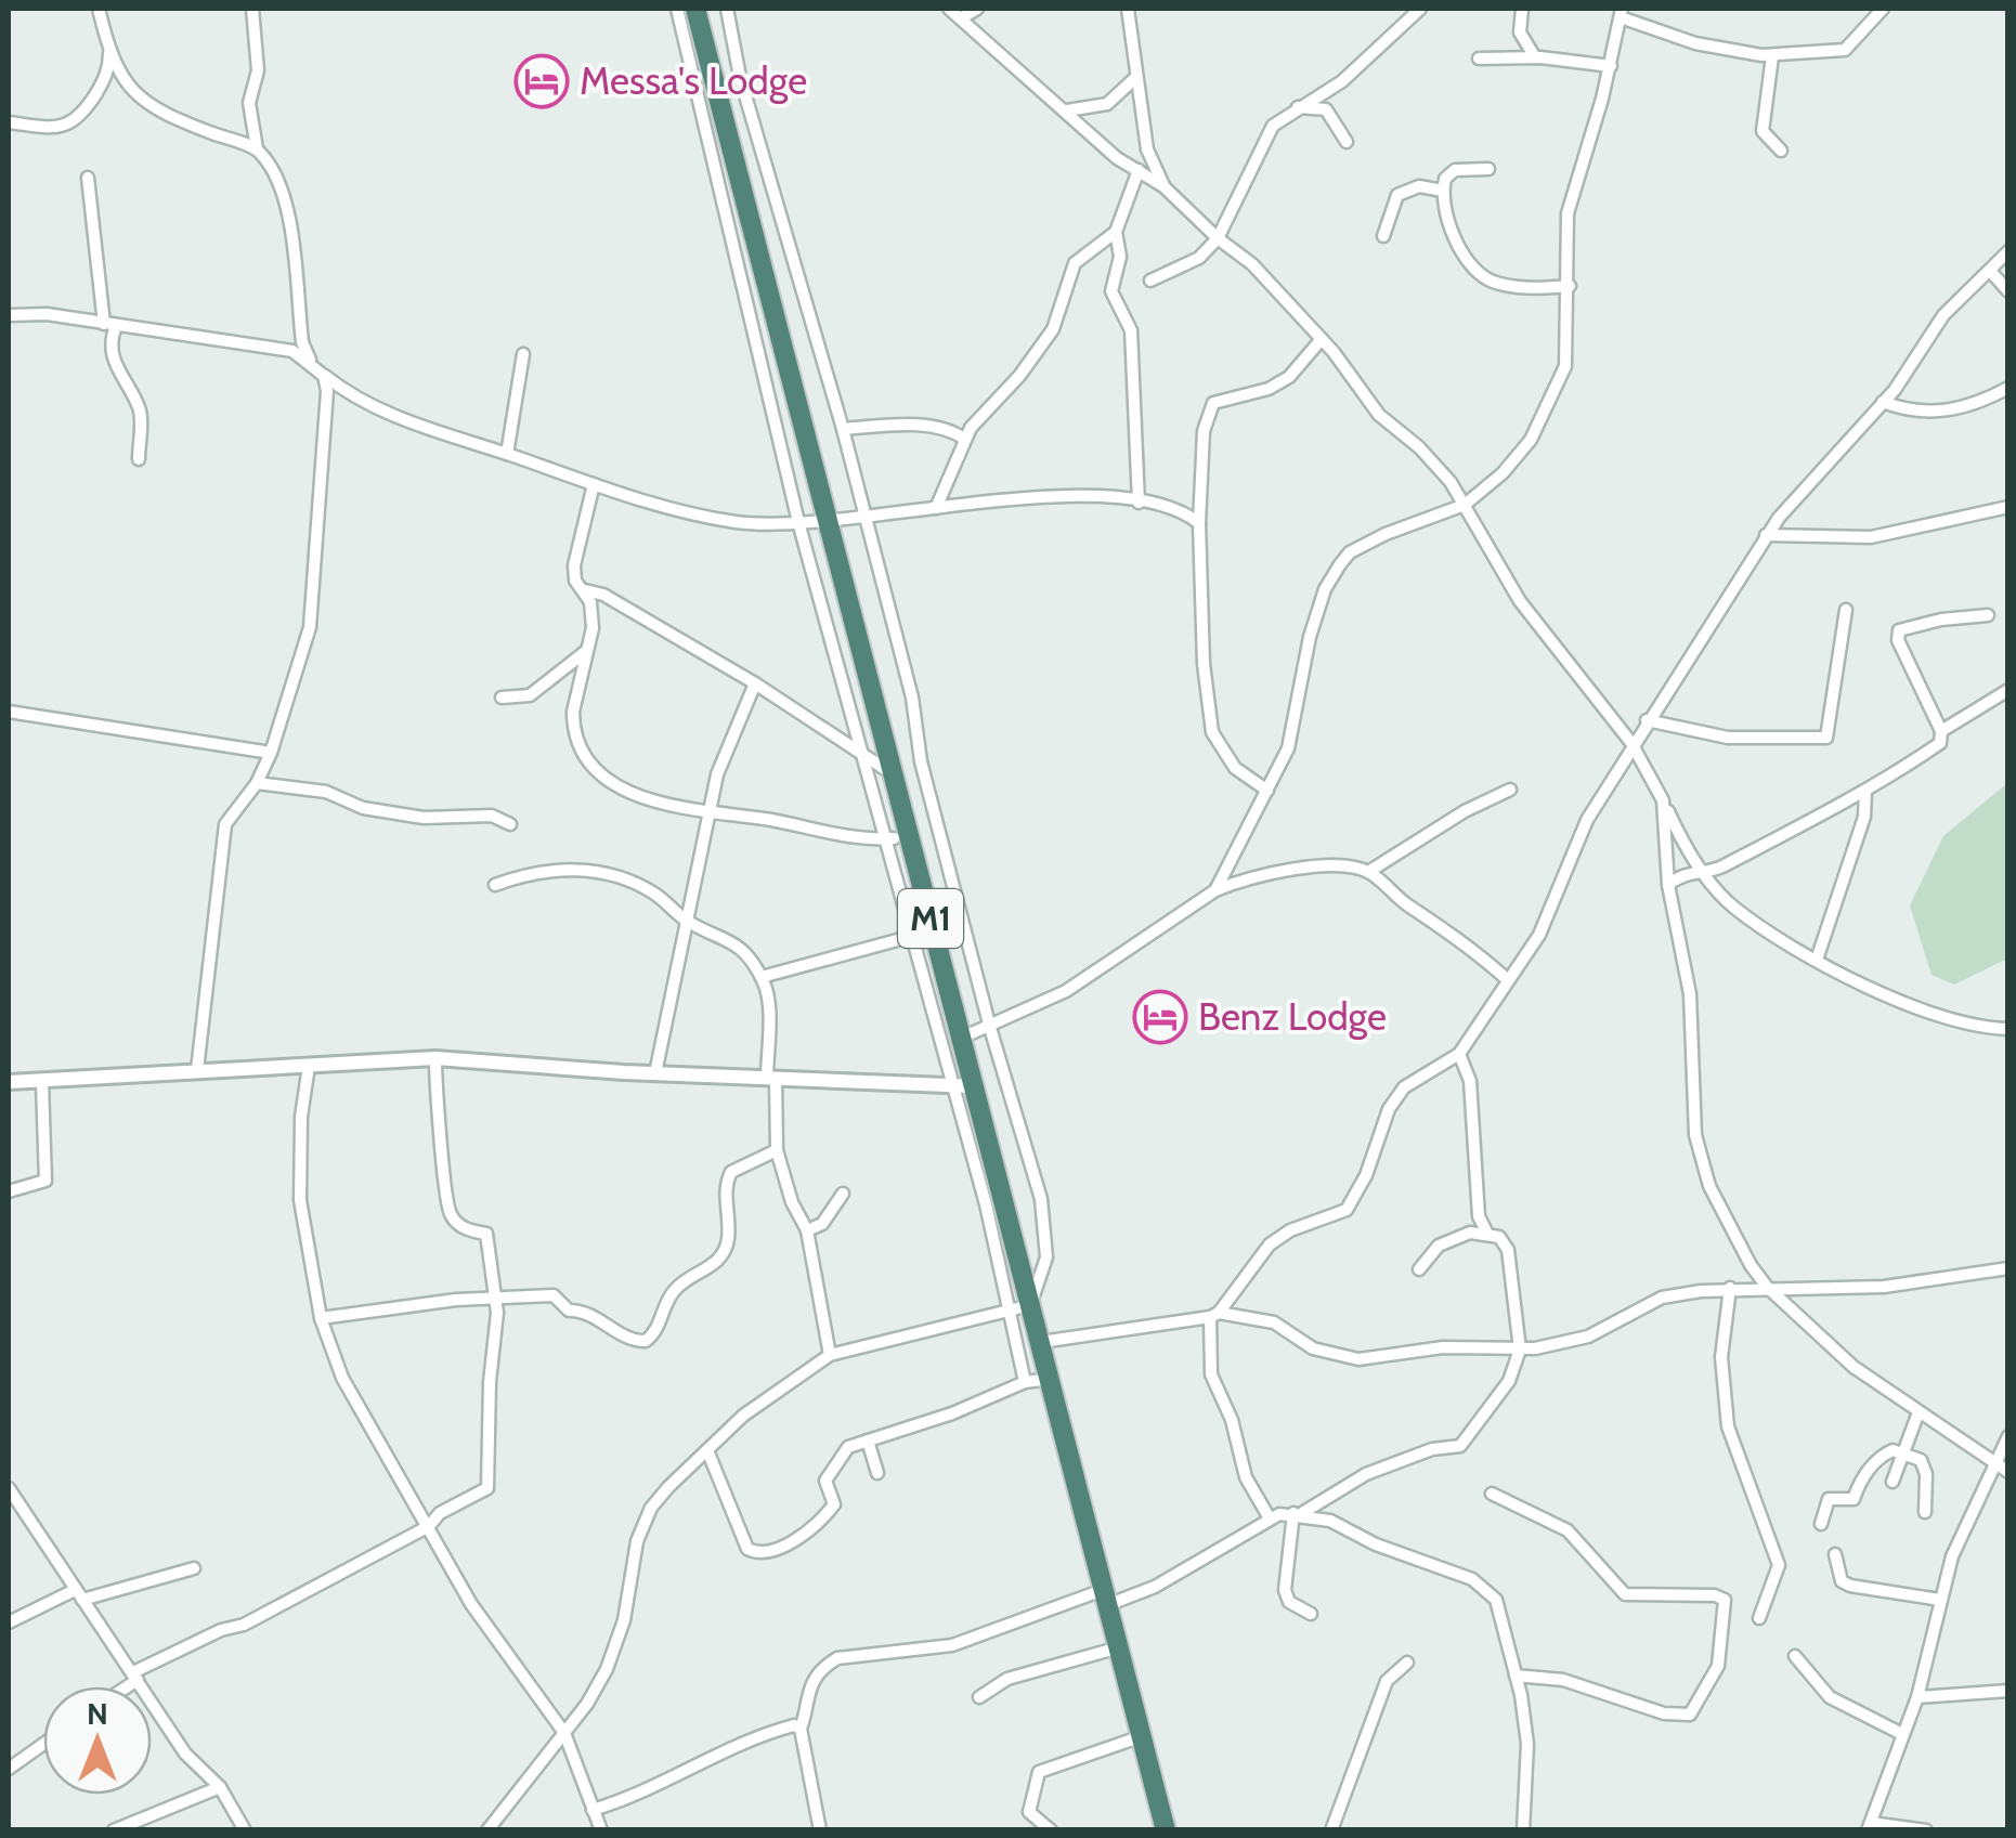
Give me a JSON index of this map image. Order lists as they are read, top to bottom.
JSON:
{
  "streets": {
    "highway": ["M1"]
  },
  "places": {
    "hotel": ["Messa's Lodge", "Benz Lodge"]
  },
  "north": "top"
}
